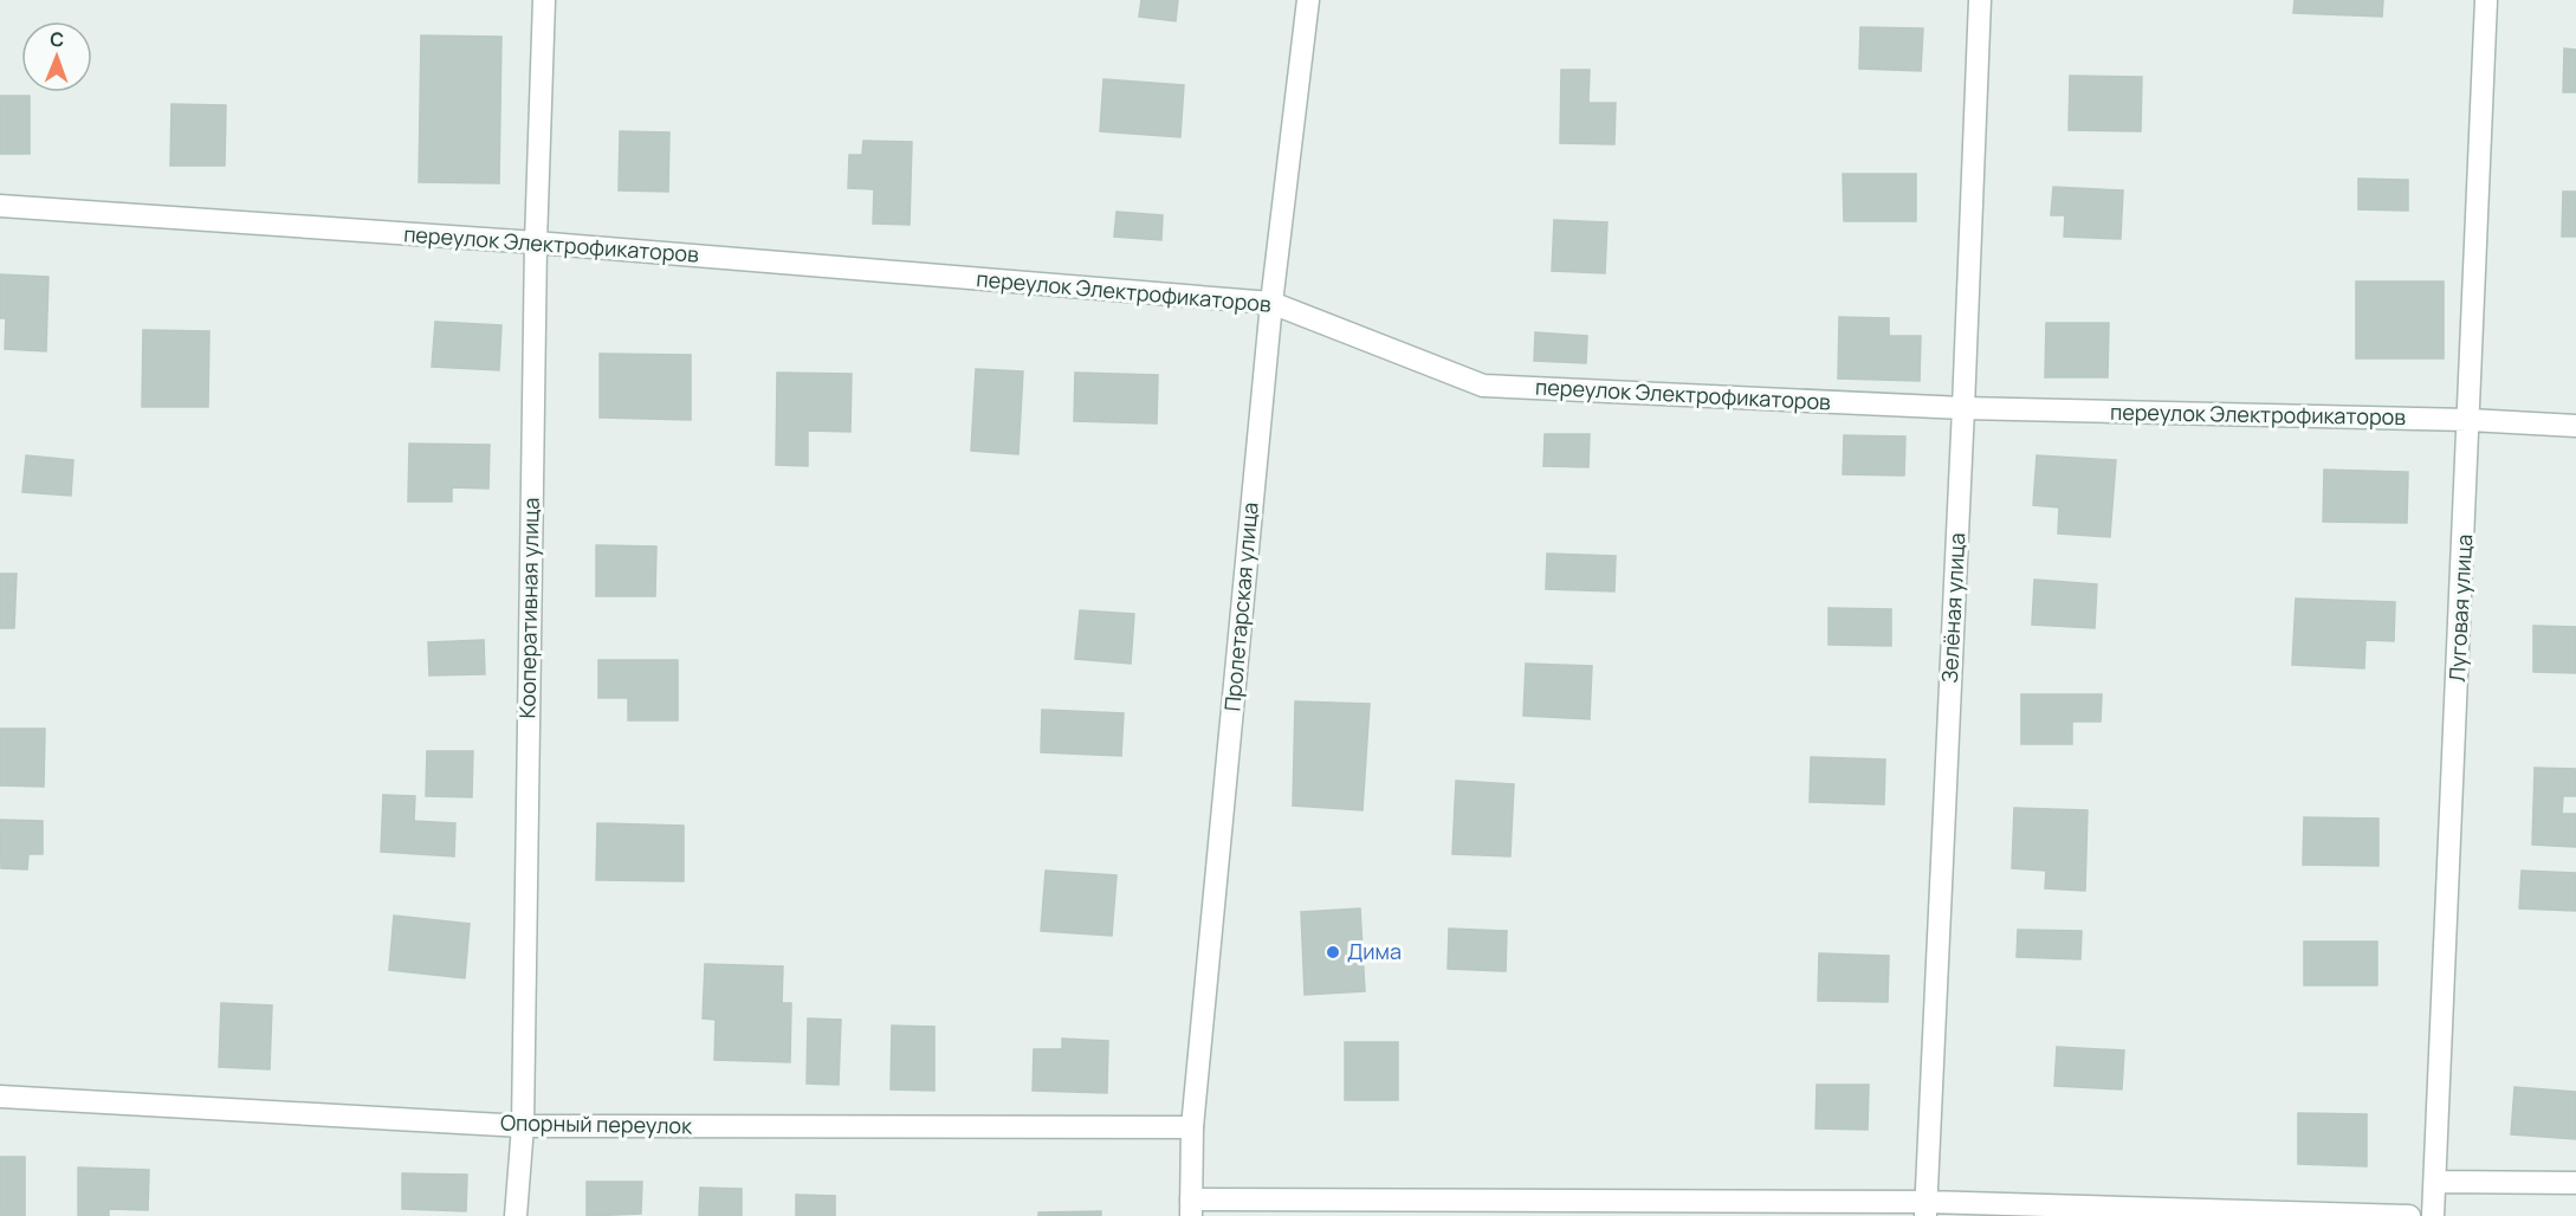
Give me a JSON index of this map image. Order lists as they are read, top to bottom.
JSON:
{
  "streets": {
    "street": [
      "переулок Электрофикаторов",
      "Пролетарская улица",
      "Кооперативная улица",
      "Зелёная улица",
      "Луговая улица",
      "Опорный переулок"
    ]
  },
  "crossings": [
    ["переулок Электрофикаторов", "Пролетарская улица"],
    ["переулок Электрофикаторов", "Кооперативная улица"],
    ["переулок Электрофикаторов", "Зелёная улица"],
    ["переулок Электрофикаторов", "Луговая улица"],
    ["Пролетарская улица", "Опорный переулок"],
    ["Кооперативная улица", "Опорный переулок"]
  ],
  "places": ["Дима"],
  "north": "top"
}
